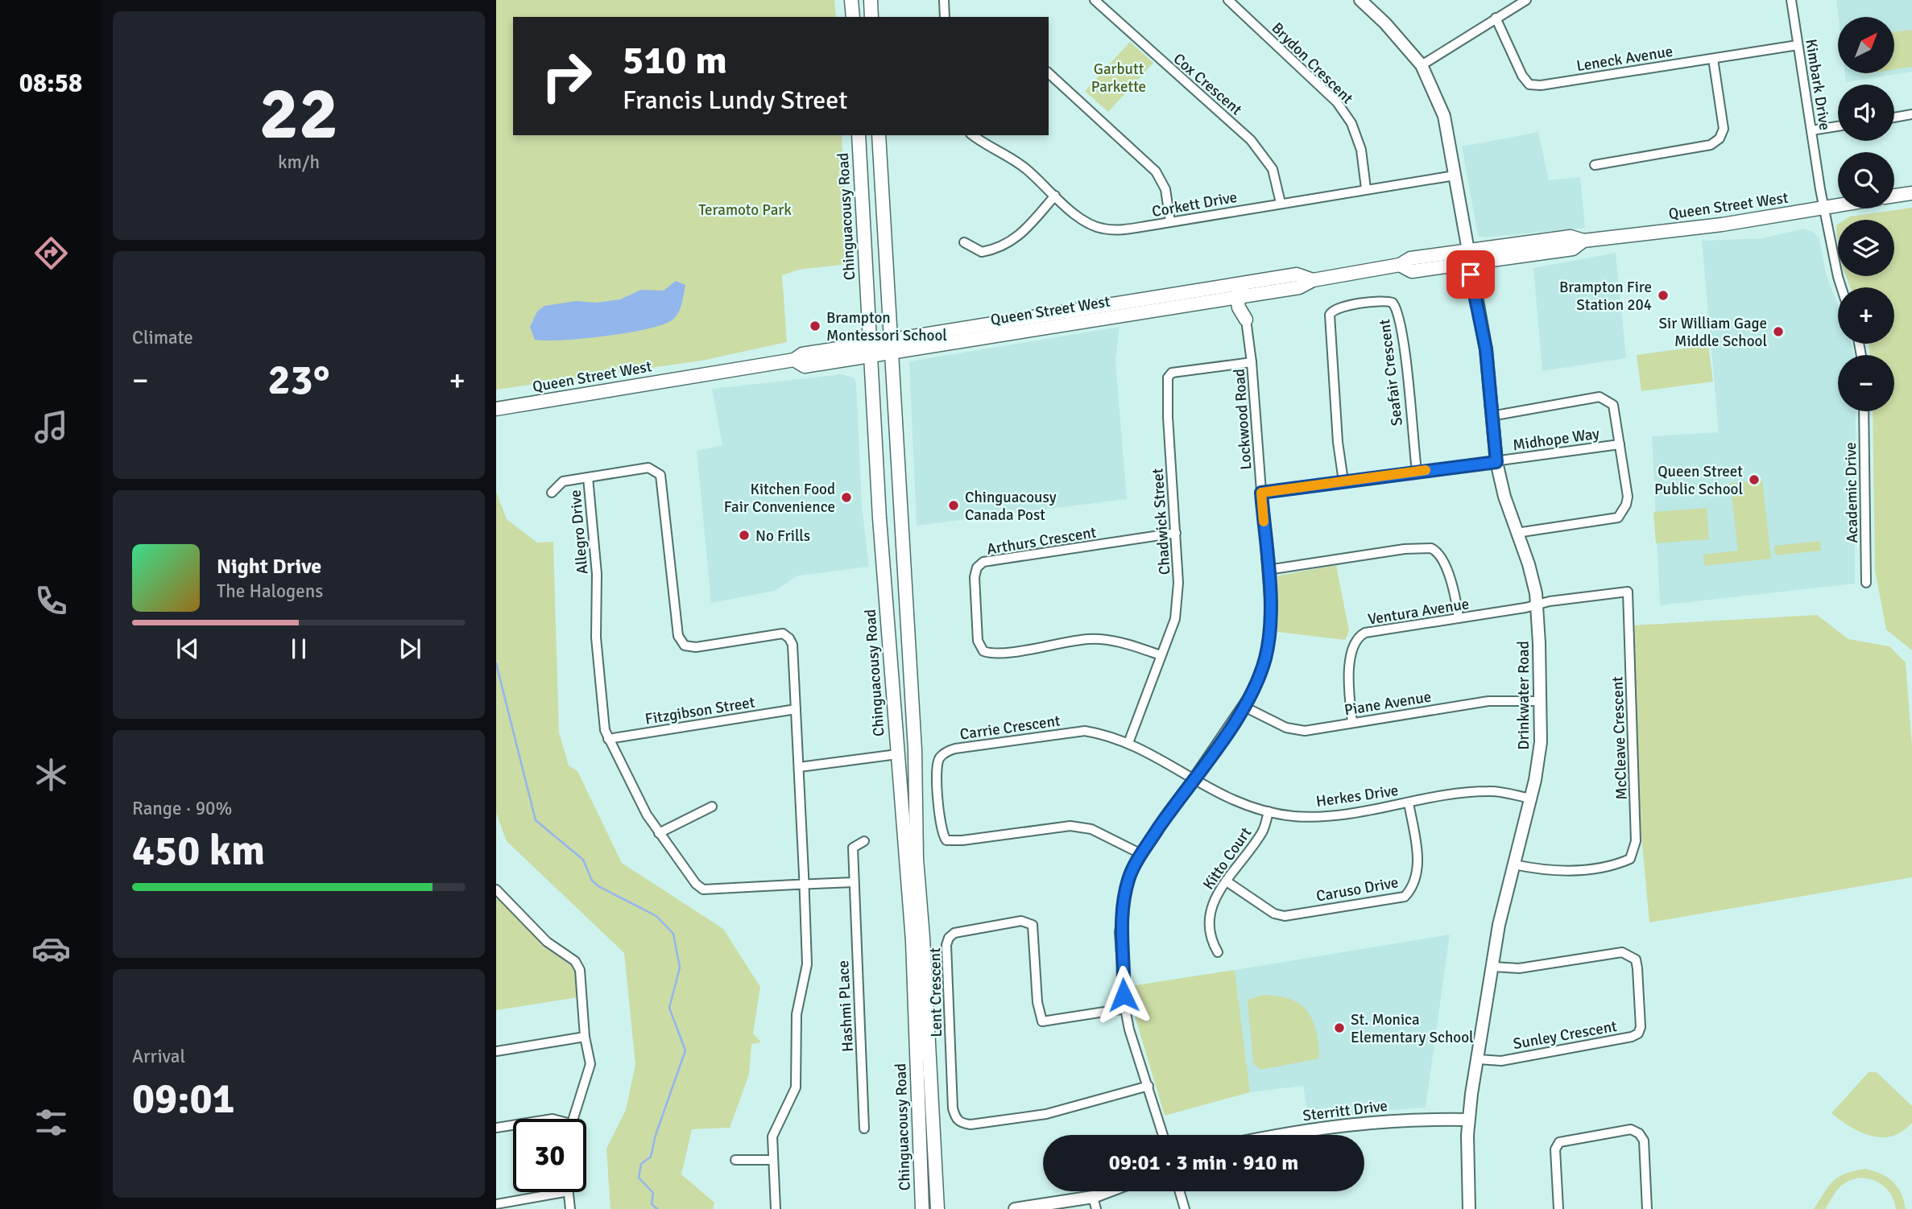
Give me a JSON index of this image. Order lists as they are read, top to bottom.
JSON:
{
  "streets": {
    "main road": ["Queen Street West", "Chinguacousy Road"],
    "street": [
      "Leneck Avenue",
      "Brydon Crescent",
      "Cox Crescent",
      "Kimbark Drive",
      "Corkett Drive",
      "Seafair Crescent",
      "Lockwood Road",
      "Midhope Way",
      "Academic Drive",
      "Chadwick Street",
      "Allegro Drive",
      "Arthurs Crescent",
      "Ventura Avenue",
      "Drinkwater Road",
      "Piane Avenue",
      "Fitzgibson Street",
      "Carrie Crescent",
      "McCleave Crescent",
      "Herkes Drive",
      "Kitto Court",
      "Caruso Drive",
      "Lent Crescent",
      "Hashmi PLace",
      "Sunley Crescent",
      "Sterritt Drive"
    ]
  },
  "crossings": [
    ["Leneck Avenue", "Kimbark Drive"],
    ["Brydon Crescent", "Corkett Drive"],
    ["Cox Crescent", "Corkett Drive"],
    ["Kimbark Drive", "Queen Street West"],
    ["Corkett Drive", "Drinkwater Road"],
    ["Queen Street West", "Chinguacousy Road"],
    ["Queen Street West", "Drinkwater Road"],
    ["Seafair Crescent", "Midhope Way"],
    ["Lockwood Road", "Midhope Way"],
    ["Lockwood Road", "Chadwick Street"],
    ["Lockwood Road", "Piane Avenue"],
    ["Lockwood Road", "Carrie Crescent"],
    ["Lockwood Road", "Herkes Drive"],
    ["Lockwood Road", "Lent Crescent"],
    ["Midhope Way", "Drinkwater Road"],
    ["Chadwick Street", "Arthurs Crescent"],
    ["Chadwick Street", "Carrie Crescent"],
    ["Allegro Drive", "Fitzgibson Street"],
    ["Ventura Avenue", "Drinkwater Road"],
    ["Ventura Avenue", "Piane Avenue"],
    ["Ventura Avenue", "McCleave Crescent"],
    ["Drinkwater Road", "Piane Avenue"],
    ["Drinkwater Road", "McCleave Crescent"],
    ["Drinkwater Road", "Herkes Drive"],
    ["Drinkwater Road", "Sunley Crescent"],
    ["Drinkwater Road", "Sterritt Drive"],
    ["Carrie Crescent", "Herkes Drive"],
    ["Herkes Drive", "Kitto Court"],
    ["Herkes Drive", "Caruso Drive"],
    ["Kitto Court", "Caruso Drive"]
  ],
  "parks": ["Garbutt Parkette", "Teramoto Park"],
  "places": [
    "Brampton Fire Station 204",
    "Brampton Montessori School",
    "Sir William Gage Middle School",
    "Queen Street Public School",
    "Kitchen Food Fair Convenience",
    "Chinguacousy Canada Post",
    "No Frills",
    "St. Monica Elementary School"
  ],
  "north": "top right",
  "page": {
    "tabs": "08:58",
    "tile": [
      ["22", "km/h"],
      "Climate",
      ["Range · 90%", "450 km"],
      ["Arrival", "09:01"]
    ],
    "map_buttons": ["+", "−"],
    "turn": ["510 m", "Francis Lundy Street"],
    "heat": ["−", "23°", "+"],
    "song": ["Night Drive", "The Halogens"],
    "limit": "30",
    "trip": "09:01 · 3 min · 910 m"
  }
}
